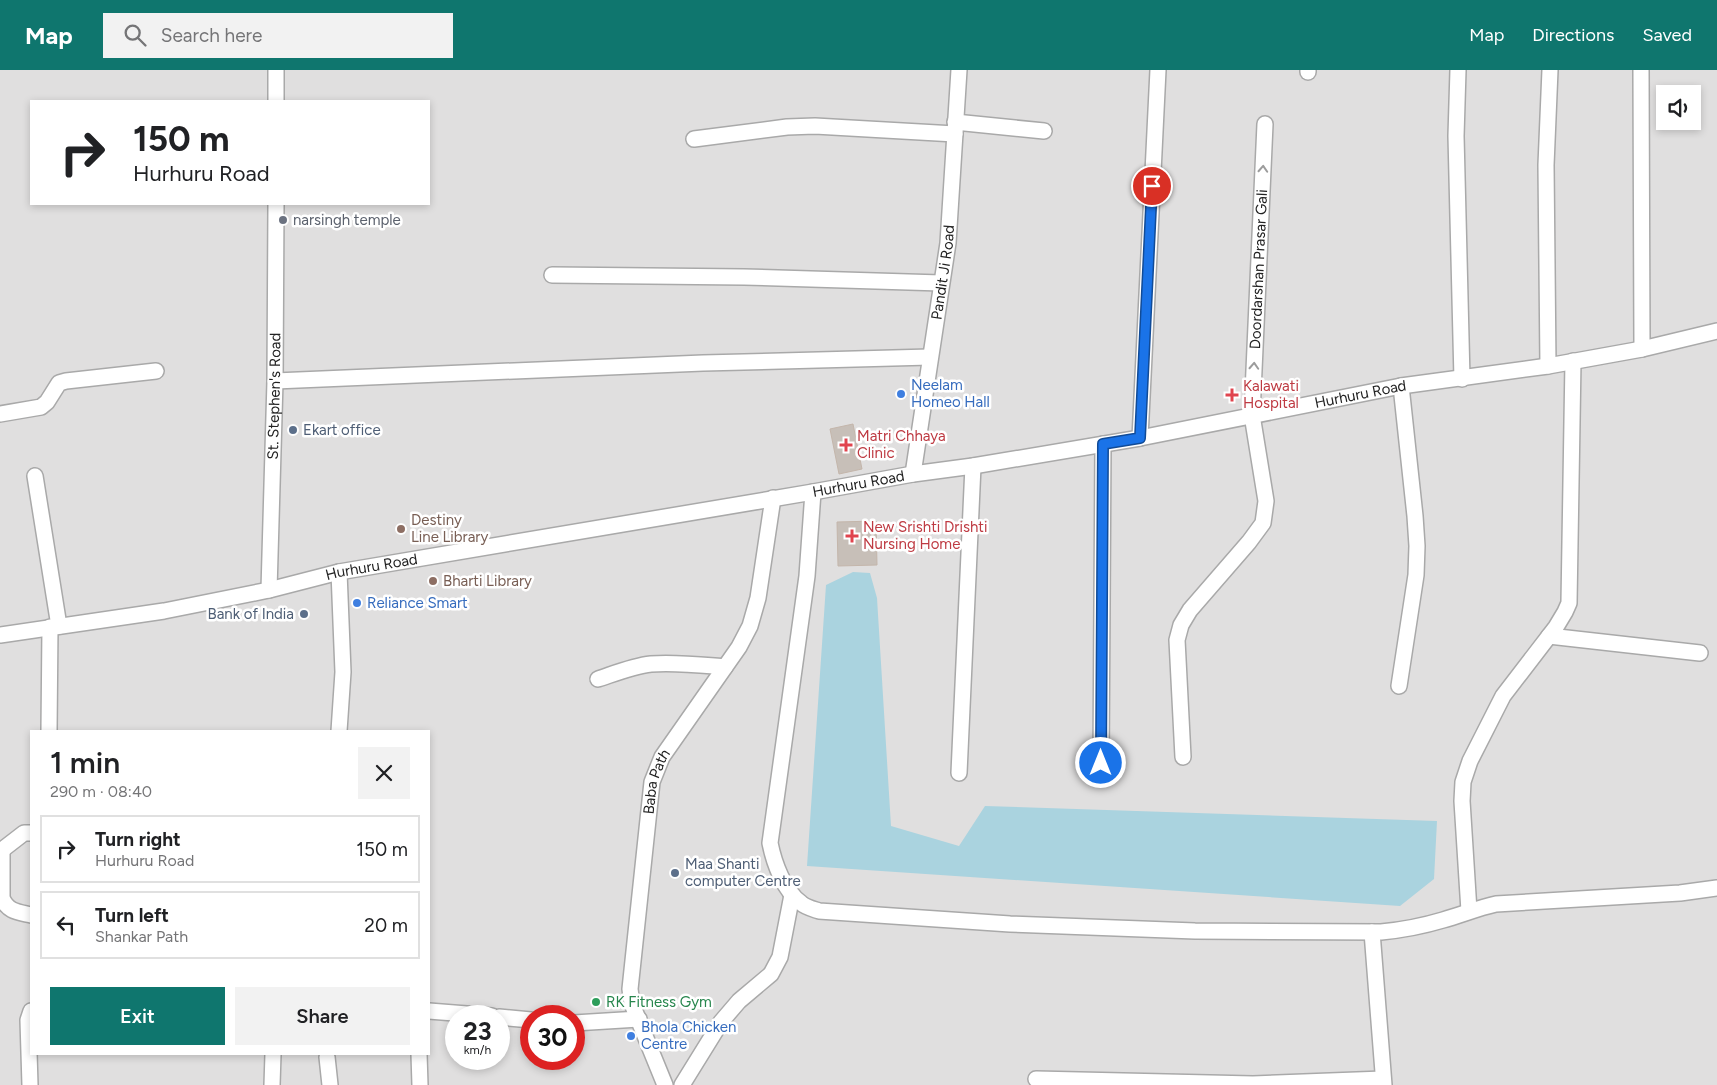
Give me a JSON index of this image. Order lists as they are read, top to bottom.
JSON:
{
  "streets": {
    "street": [
      "Doordarshan Prasar Gali",
      "Pandit Ji Road",
      "Hurhuru Road",
      "St. Stephen's Road",
      "Baba Path"
    ]
  },
  "crossings": [
    ["Doordarshan Prasar Gali", "Hurhuru Road"],
    ["Pandit Ji Road", "Hurhuru Road"],
    ["Hurhuru Road", "St. Stephen's Road"],
    ["Hurhuru Road", "Baba Path"]
  ],
  "places": {
    "other": [
      "narsingh temple",
      "Neelam Homeo Hall",
      "Ekart office",
      "Destiny Line Library",
      "Bharti Library",
      "Reliance Smart",
      "Bank of India",
      "Maa Shanti computer Centre",
      "RK Fitness Gym",
      "Bhola Chicken Centre"
    ],
    "health": ["Kalawati Hospital", "Matri Chhaya Clinic", "New Srishti Drishti Nursing Home"]
  },
  "page": {
    "header": "Map",
    "search": "Search here",
    "nav": ["Map", "Directions", "Saved"],
    "turn": ["150 m", "Hurhuru Road"],
    "heading": ["1 min", "290 m · 08:40"],
    "list": [
      {
        "name": "Turn right",
        "note": "Hurhuru Road",
        "value": "150 m"
      },
      {
        "name": "Turn left",
        "note": "Shankar Path",
        "value": "20 m"
      }
    ],
    "buttons": ["Exit", "Share"],
    "speed": "23 km/h",
    "limit": "30"
  }
}
